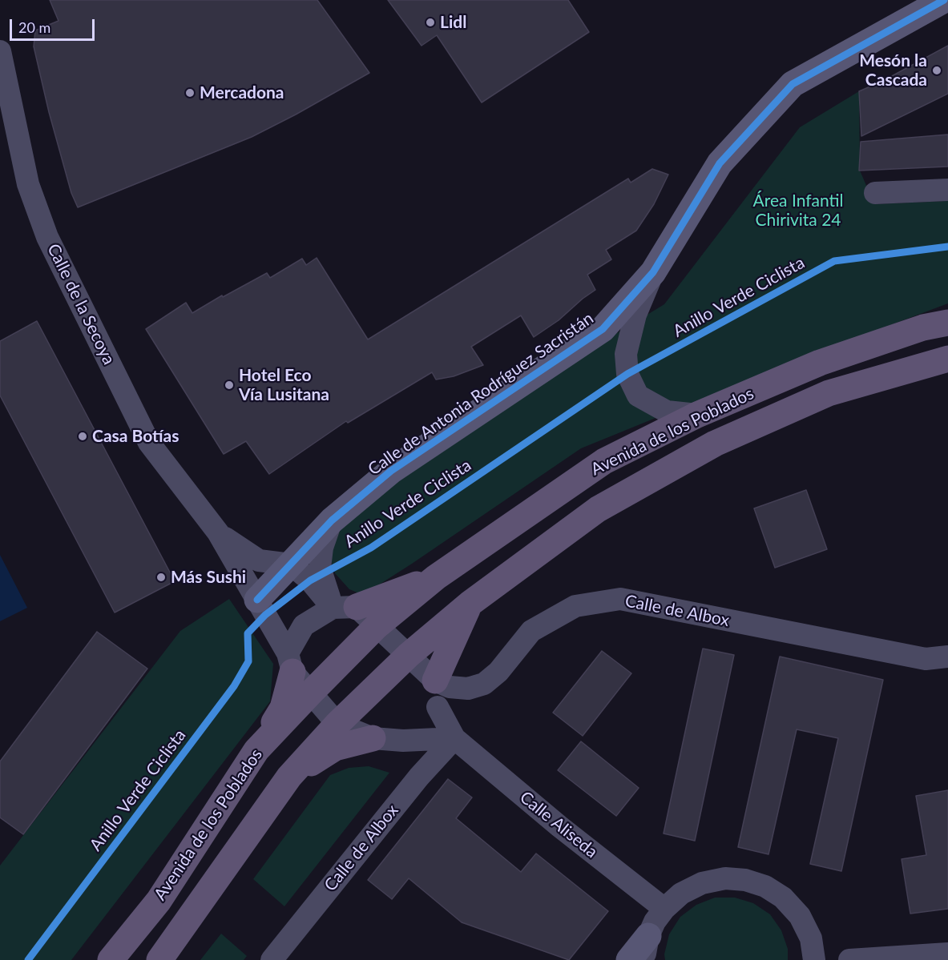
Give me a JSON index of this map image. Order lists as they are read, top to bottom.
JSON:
{
  "streets": {
    "main road": ["Avenida de los Poblados"],
    "street": [
      "Calle de la Secoya",
      "Calle de Antonia Rodríguez Sacristán",
      "Calle de Albox",
      "Calle Aliseda"
    ],
    "cycle path": ["Anillo Verde Ciclista"]
  },
  "crossings": [
    ["Calle de la Secoya", "Calle de Antonia Rodríguez Sacristán"],
    ["Calle de Albox", "Calle Aliseda"]
  ],
  "parks": ["Área Infantil Chirivita 24"],
  "places": [
    "Lidl",
    "Mesón la Cascada",
    "Mercadona",
    "Hotel Eco Vía Lusitana",
    "Casa Botías",
    "Más Sushi"
  ],
  "scale_bar": "20 m"
}
